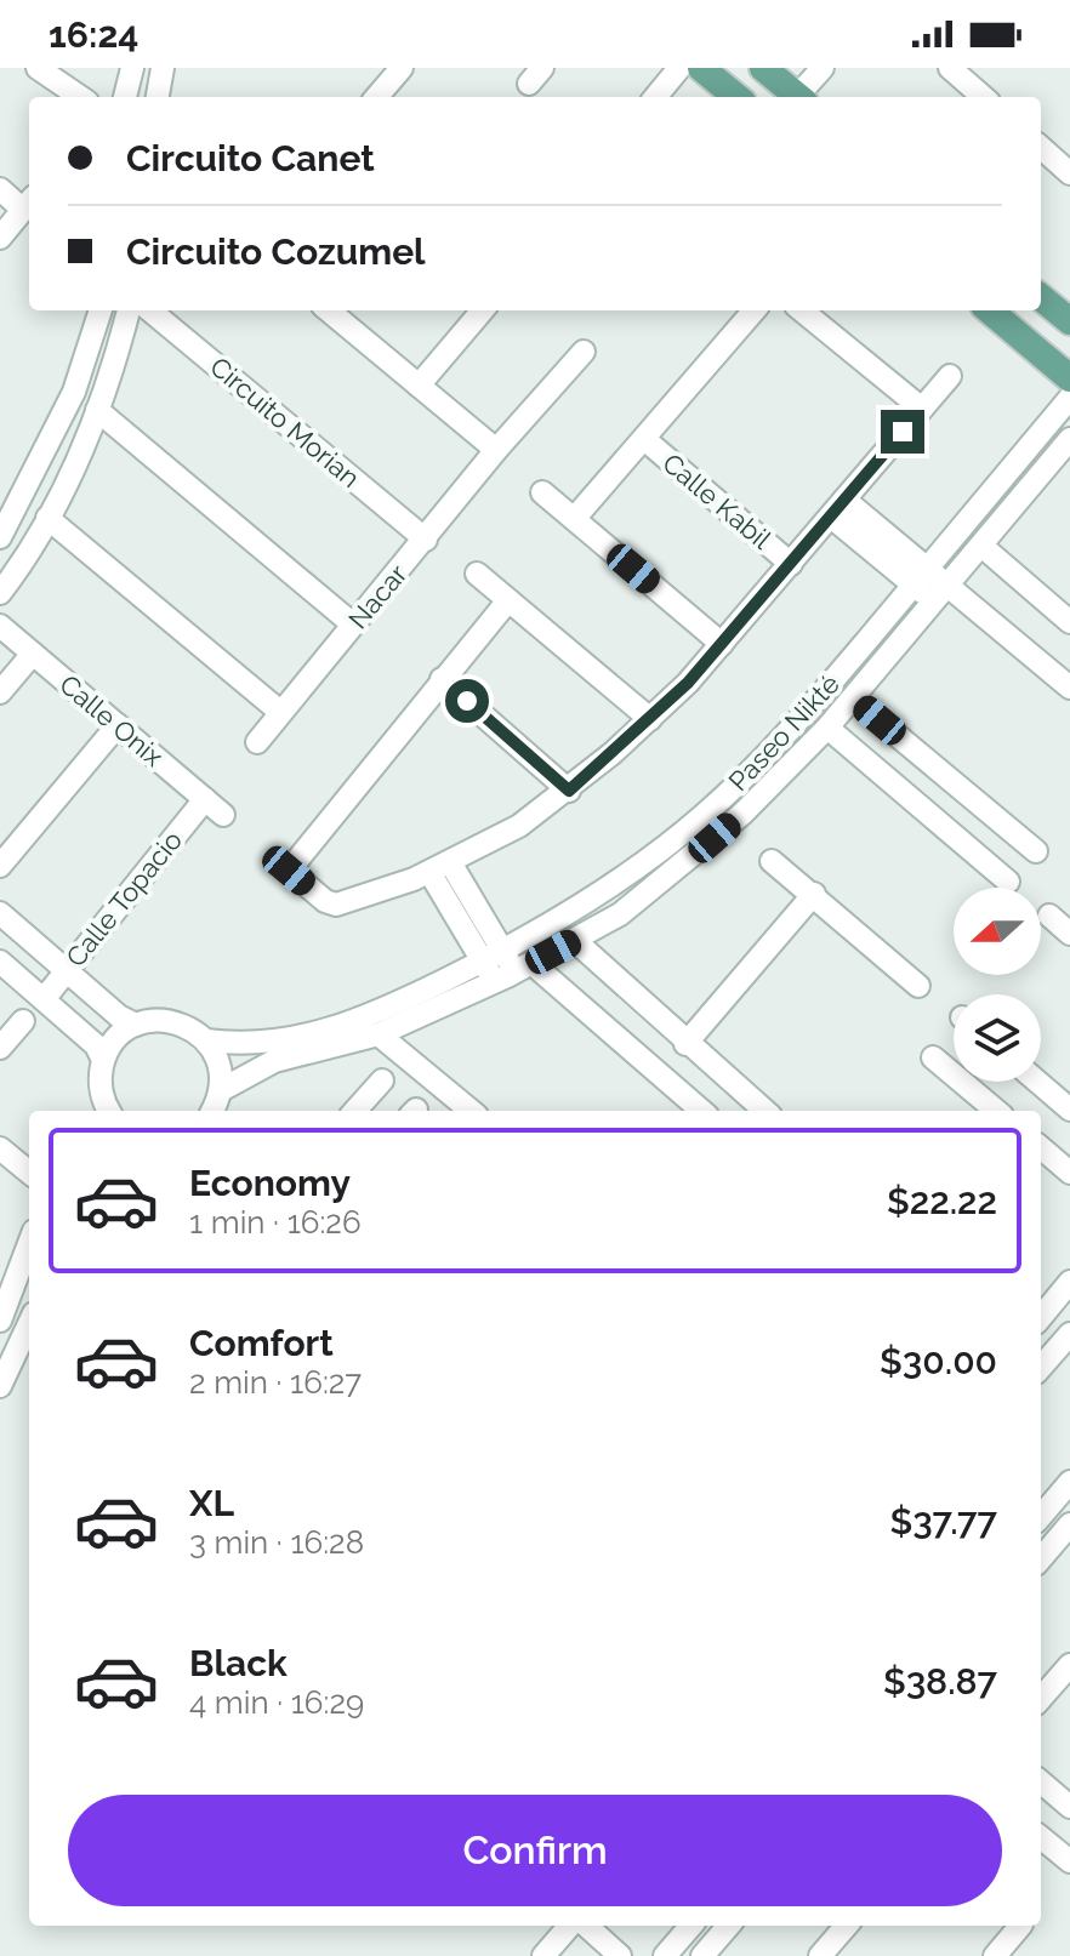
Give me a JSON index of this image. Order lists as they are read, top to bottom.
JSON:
{
  "streets": {
    "street": [
      "Circuito Morian",
      "Calle Kabil",
      "Nacar",
      "Calle Onix",
      "Paseo Nikté",
      "Calle Topacio"
    ]
  },
  "crossings": [
    ["Circuito Morian", "Nacar"],
    ["Calle Onix", "Calle Topacio"]
  ],
  "north": "left",
  "page": {
    "status": "16:24",
    "banner": ["Circuito Canet", "Circuito Cozumel"],
    "list": [
      {
        "name": "Economy",
        "note": "1 min · 16:26",
        "value": "$22.22"
      },
      {
        "name": "Comfort",
        "note": "2 min · 16:27",
        "value": "$30.00"
      },
      {
        "name": "XL",
        "note": "3 min · 16:28",
        "value": "$37.77"
      },
      {
        "name": "Black",
        "note": "4 min · 16:29",
        "value": "$38.87"
      }
    ],
    "buttons": "Confirm"
  }
}
